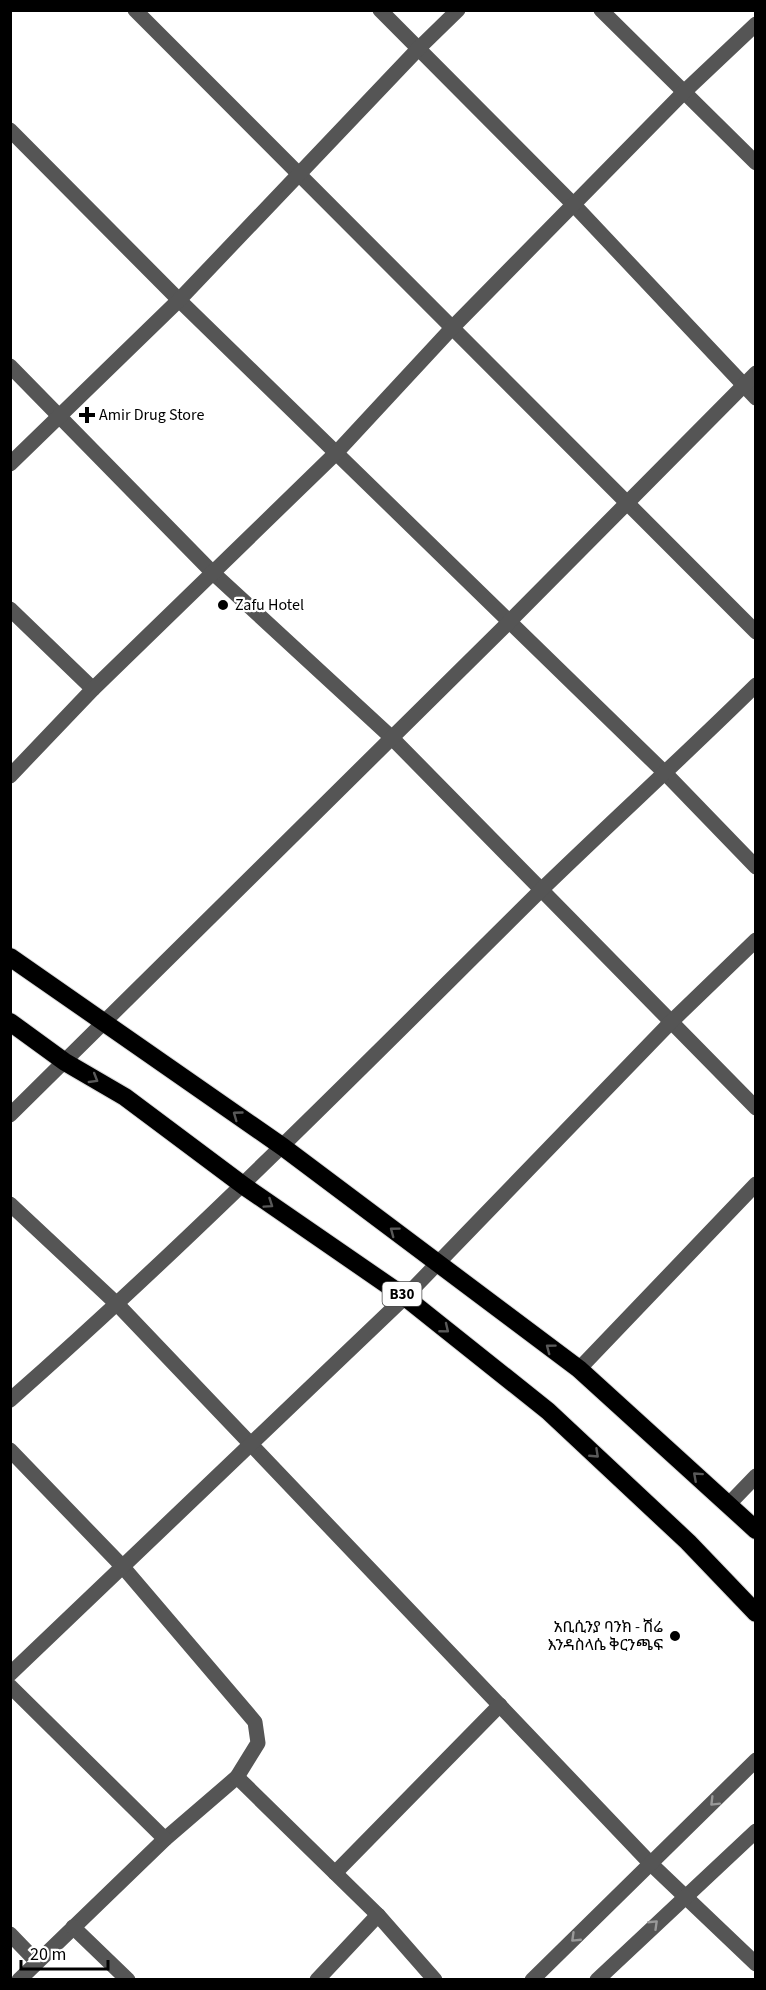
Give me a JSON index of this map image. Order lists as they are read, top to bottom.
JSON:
{
  "streets": {
    "highway": ["B30"]
  },
  "places": {
    "health": ["Amir Drug Store"],
    "other": ["Zafu Hotel", "አቢሲንያ ባንክ - ሽሬ እንዳስላሴ ቅርንጫፍ"]
  },
  "scale_bar": "20 m"
}
